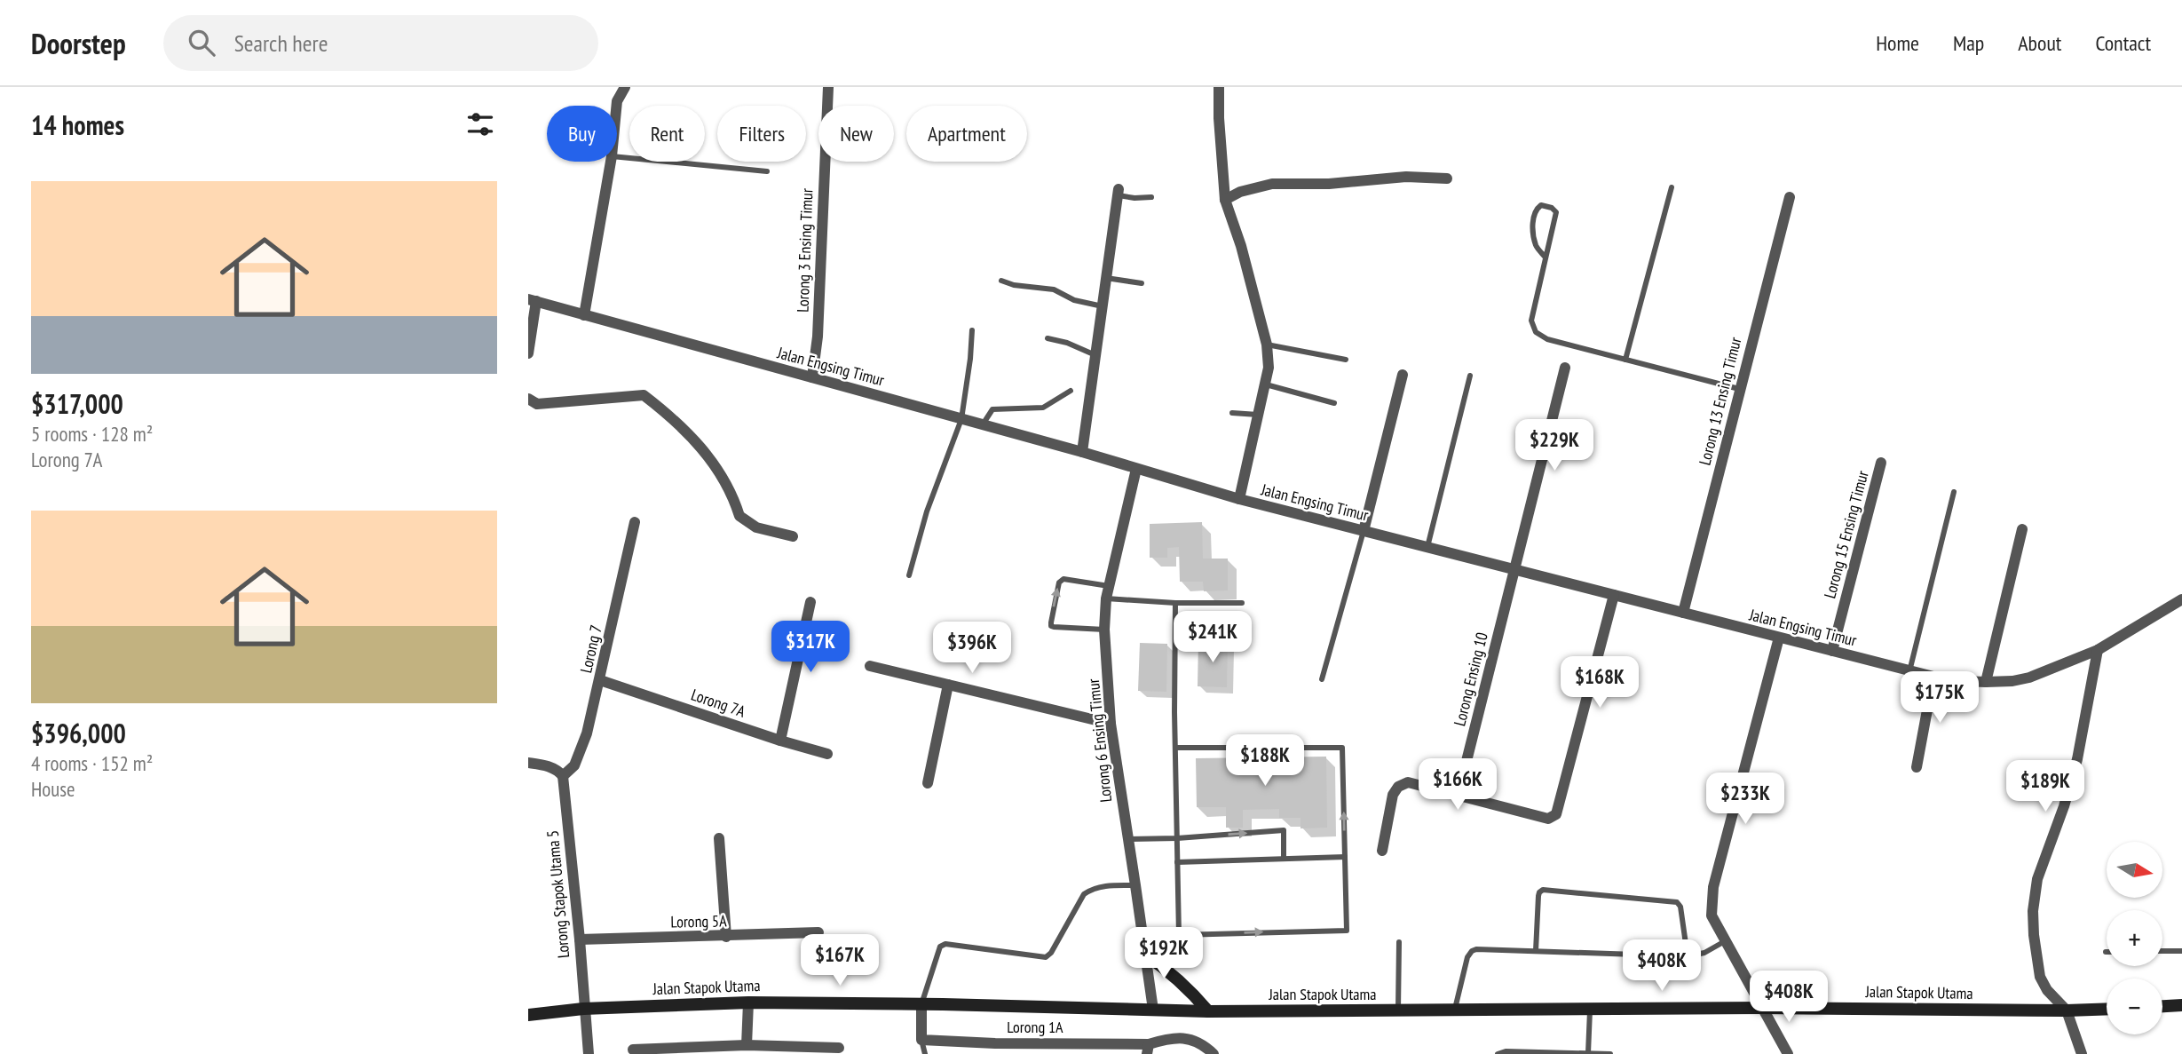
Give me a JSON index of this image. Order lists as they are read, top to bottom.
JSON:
{
  "streets": {
    "main road": ["Jalan Stapok Utama"],
    "street": [
      "Lorong 3 Ensing Timur",
      "Jalan Engsing Timur",
      "Lorong 13 Ensing Timur",
      "Lorong 15 Ensing Timur",
      "Lorong 7",
      "Lorong Ensing 10",
      "Lorong 7A",
      "Lorong 6 Ensing Timur",
      "Lorong Stapok Utama 5",
      "Lorong 5A",
      "Lorong 1A"
    ]
  },
  "crossings": [
    ["Lorong 3 Ensing Timur", "Jalan Engsing Timur"],
    ["Jalan Engsing Timur", "Lorong 13 Ensing Timur"],
    ["Jalan Engsing Timur", "Lorong 15 Ensing Timur"],
    ["Jalan Engsing Timur", "Lorong Ensing 10"],
    ["Jalan Engsing Timur", "Lorong 6 Ensing Timur"],
    ["Lorong 7", "Lorong 7A"],
    ["Lorong 7", "Lorong Stapok Utama 5"],
    ["Lorong 6 Ensing Timur", "Jalan Stapok Utama"],
    ["Lorong Stapok Utama 5", "Lorong 5A"],
    ["Lorong Stapok Utama 5", "Jalan Stapok Utama"]
  ],
  "north": "right",
  "page": {
    "header": "Doorstep",
    "search": "Search here",
    "nav": [
      "Home",
      "Map",
      "About",
      "Contact"
    ],
    "heading": "14 homes",
    "chip": [
      "Buy",
      "Rent",
      "Filters",
      "New",
      "Apartment"
    ],
    "list": [
      {
        "name": "$317,000",
        "note": "5 rooms · 128 m² · Lorong 7A"
      },
      {
        "name": "$396,000",
        "note": "4 rooms · 152 m² · House"
      }
    ],
    "price": [
      "$229K",
      "$241K",
      "$317K",
      "$396K",
      "$168K",
      "$175K",
      "$188K",
      "$166K",
      "$189K",
      "$233K",
      "$192K",
      "$167K",
      "$408K",
      "$408K"
    ],
    "map_buttons": ["+", "−"]
  }
}
